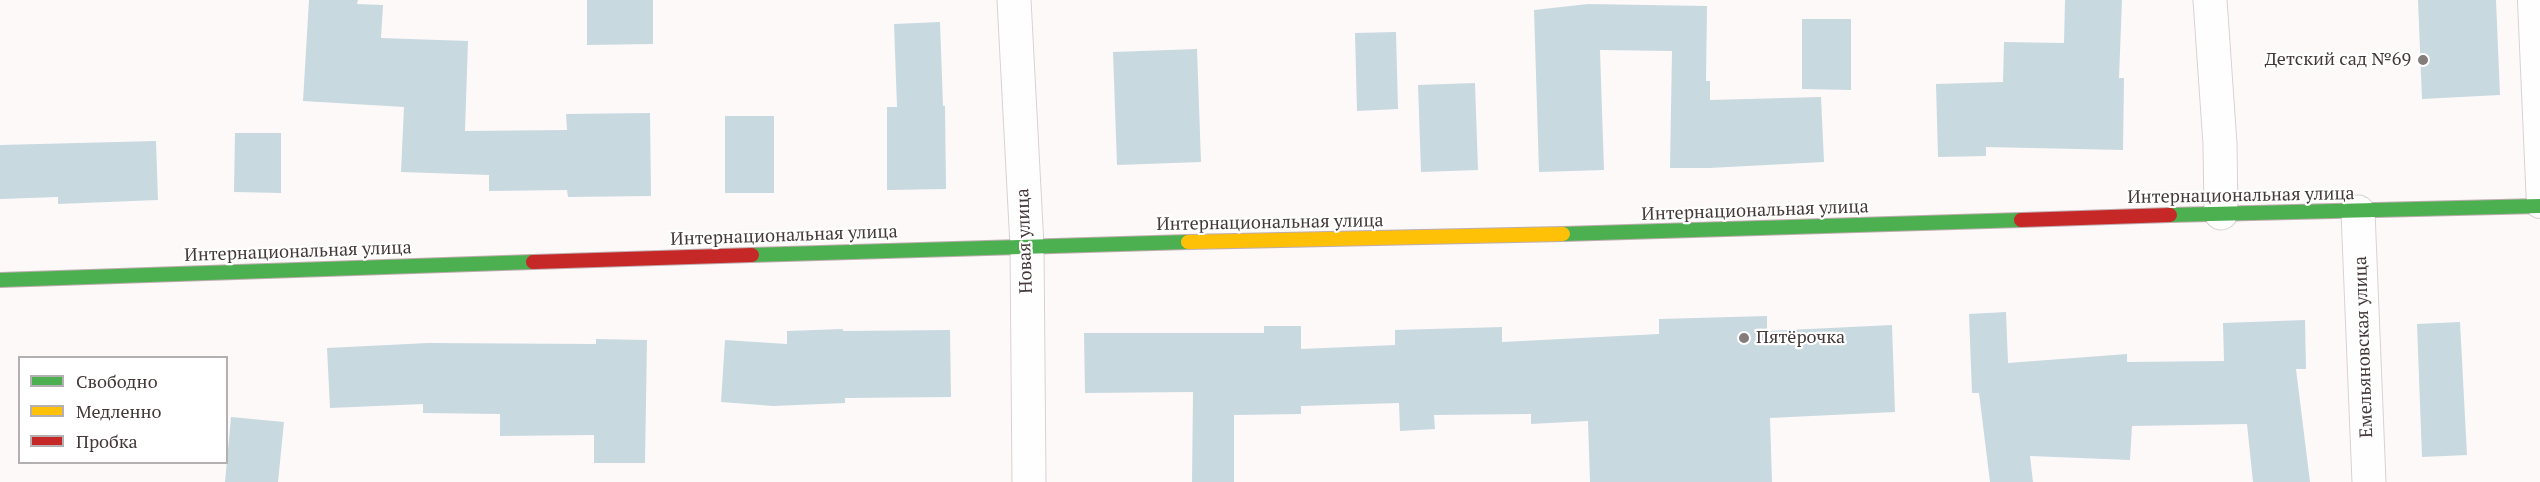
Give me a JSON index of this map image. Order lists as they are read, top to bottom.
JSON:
{
  "streets": {
    "main road": ["Интернациональная улица"],
    "street": ["Новая улица", "Емельяновская улица"]
  },
  "crossings": [
    ["Интернациональная улица", "Новая улица"],
    ["Интернациональная улица", "Емельяновская улица"]
  ],
  "places": ["Детский сад №69", "Пятёрочка"],
  "legend": ["Свободно", "Медленно", "Пробка"]
}
